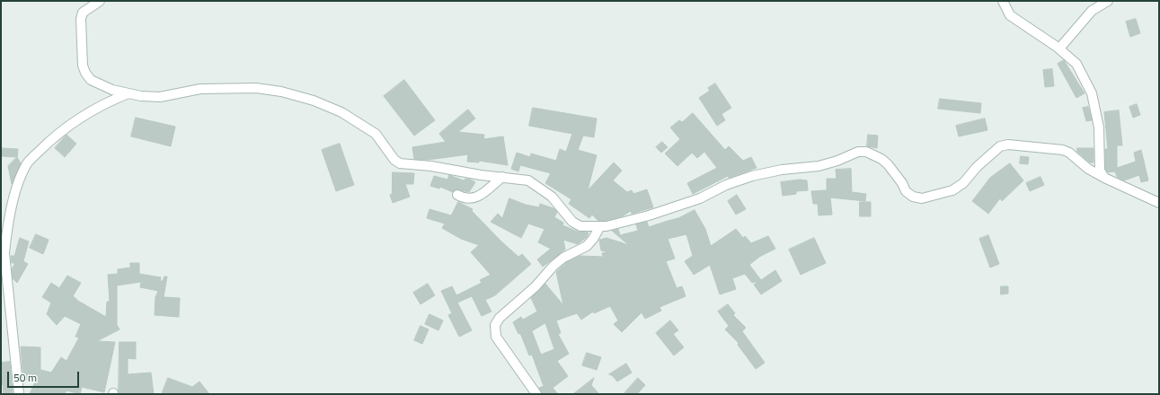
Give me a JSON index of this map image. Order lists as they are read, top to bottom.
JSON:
{
  "scale_bar": "50 m"
}
